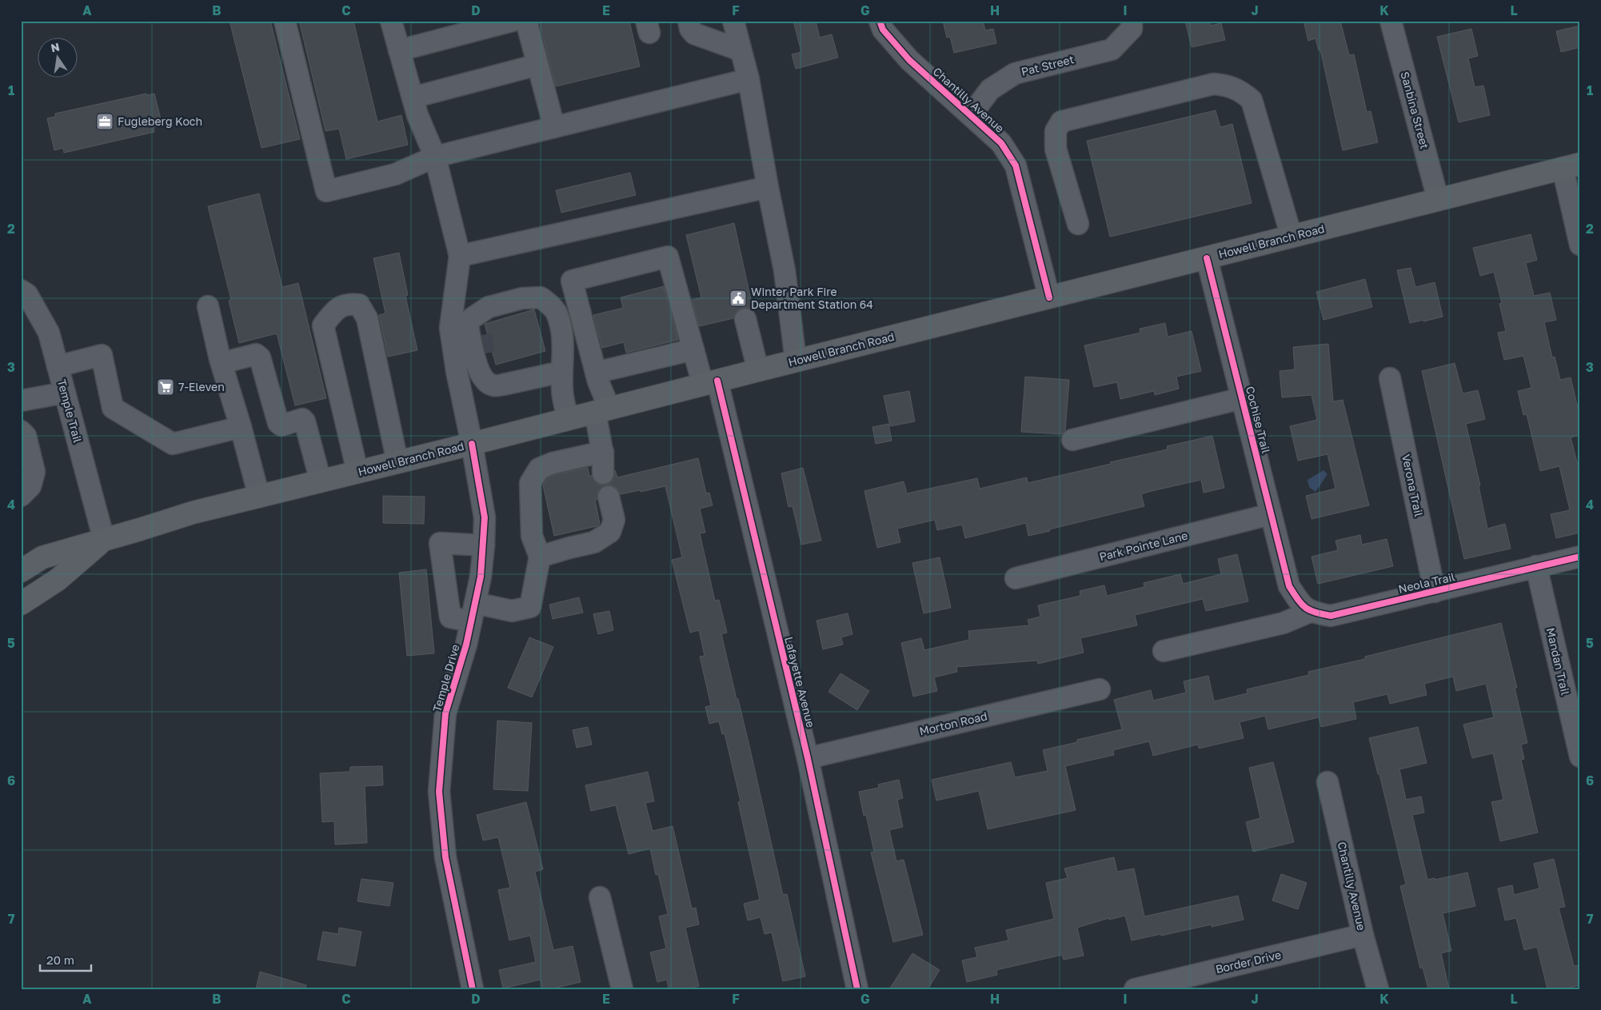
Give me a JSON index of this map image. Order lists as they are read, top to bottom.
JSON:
{
  "streets": {
    "main road": ["Howell Branch Road"],
    "street": [
      "Pat Street",
      "Chantilly Avenue",
      "Sanbina Street",
      "Temple Trail",
      "Cochise Trail",
      "Verona Trail",
      "Park Pointe Lane",
      "Neola Trail",
      "Mandan Trail",
      "Temple Drive",
      "Lafayette Avenue",
      "Morton Road",
      "Border Drive"
    ]
  },
  "crossings": [
    ["Pat Street", "Chantilly Avenue"],
    ["Chantilly Avenue", "Howell Branch Road"],
    ["Chantilly Avenue", "Border Drive"],
    ["Sanbina Street", "Howell Branch Road"],
    ["Howell Branch Road", "Temple Trail"],
    ["Howell Branch Road", "Cochise Trail"],
    ["Howell Branch Road", "Temple Drive"],
    ["Howell Branch Road", "Lafayette Avenue"],
    ["Cochise Trail", "Park Pointe Lane"],
    ["Cochise Trail", "Neola Trail"],
    ["Verona Trail", "Neola Trail"],
    ["Neola Trail", "Mandan Trail"],
    ["Lafayette Avenue", "Morton Road"]
  ],
  "places": {
    "office": ["Fugleberg Koch"],
    "public building": ["Winter Park Fire Department Station 64"],
    "supermarket": ["7-Eleven"]
  },
  "scale_bar": "20 m",
  "north": "top",
  "grid": {
    "columns": [
      "A",
      "B",
      "C",
      "D",
      "E",
      "F",
      "G",
      "H",
      "I",
      "J",
      "K",
      "L"
    ],
    "rows": [
      "1",
      "2",
      "3",
      "4",
      "5",
      "6",
      "7"
    ]
  }
}
